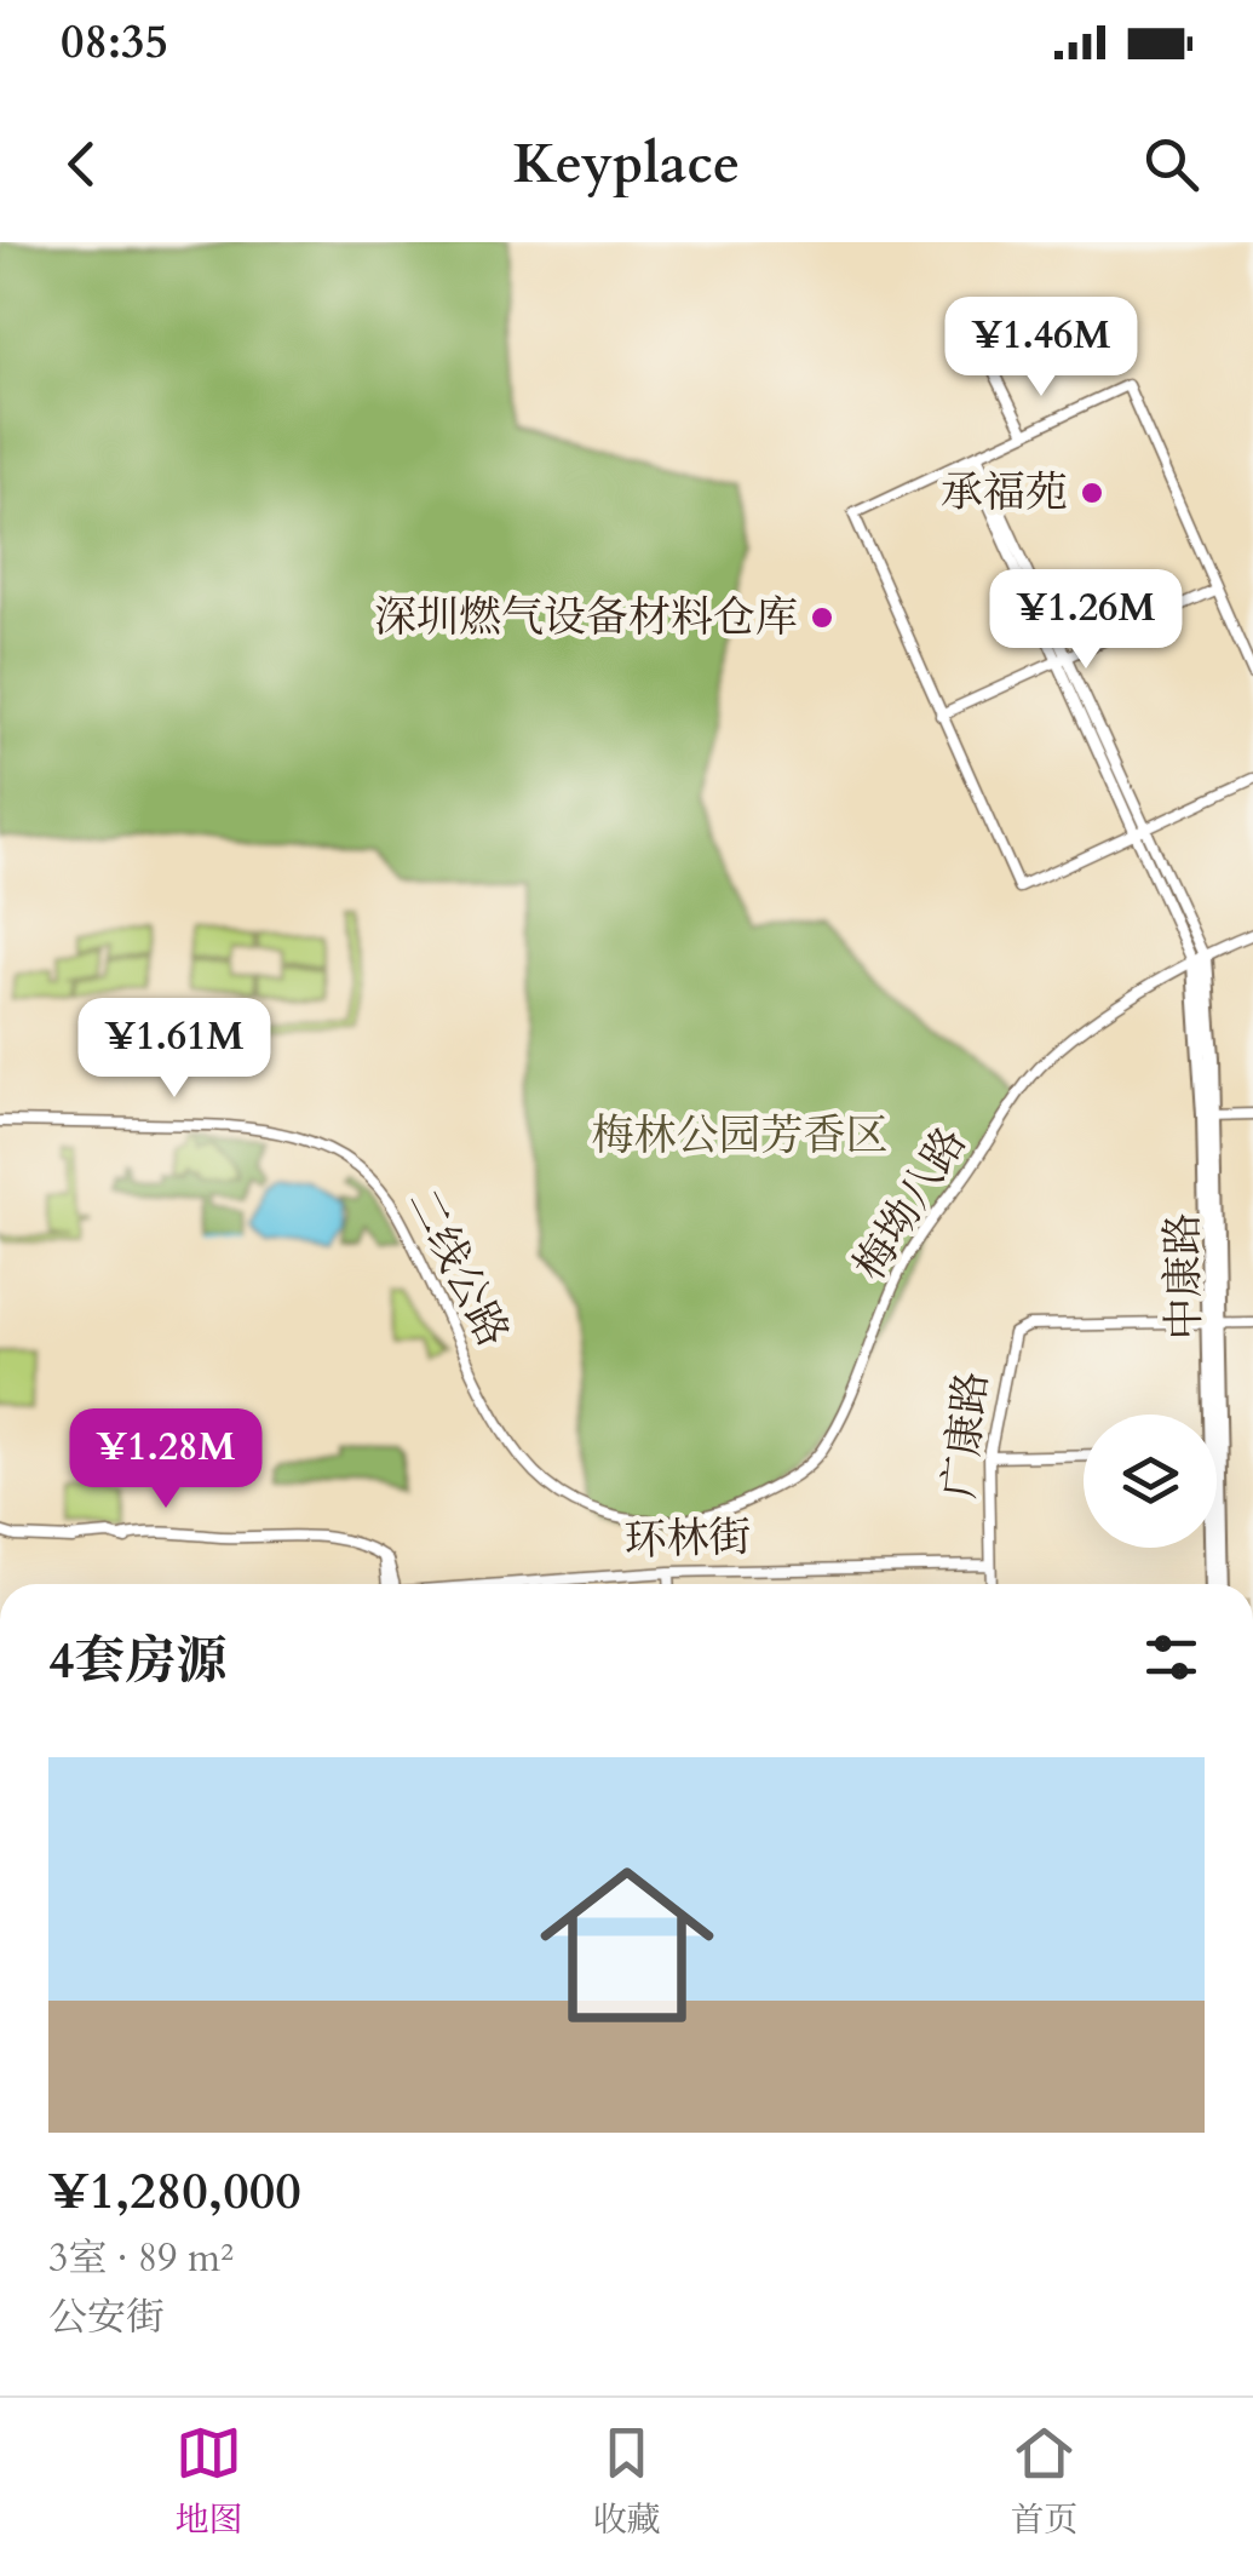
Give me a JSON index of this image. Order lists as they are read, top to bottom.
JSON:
{
  "streets": {
    "main road": ["中康路"],
    "street": [
      "梅坳八路",
      "二线公路",
      "广康路",
      "环林街"
    ]
  },
  "crossings": [
    ["梅坳八路", "二线公路"],
    ["梅坳八路", "中康路"],
    ["中康路", "广康路"],
    ["广康路", "环林街"]
  ],
  "parks": ["梅林公园芳香区"],
  "places": ["承福苑", "深圳燃气设备材料仓库"],
  "page": {
    "status": "08:35",
    "header": "Keyplace",
    "price": [
      "¥1.46M",
      "¥1.26M",
      "¥1.61M",
      "¥1.28M"
    ],
    "heading": "4套房源",
    "list": [
      {
        "name": "¥1,280,000",
        "note": "3室 · 89 m² · 公安街"
      }
    ],
    "tabs": ["地图", "收藏", "首页"]
  }
}
